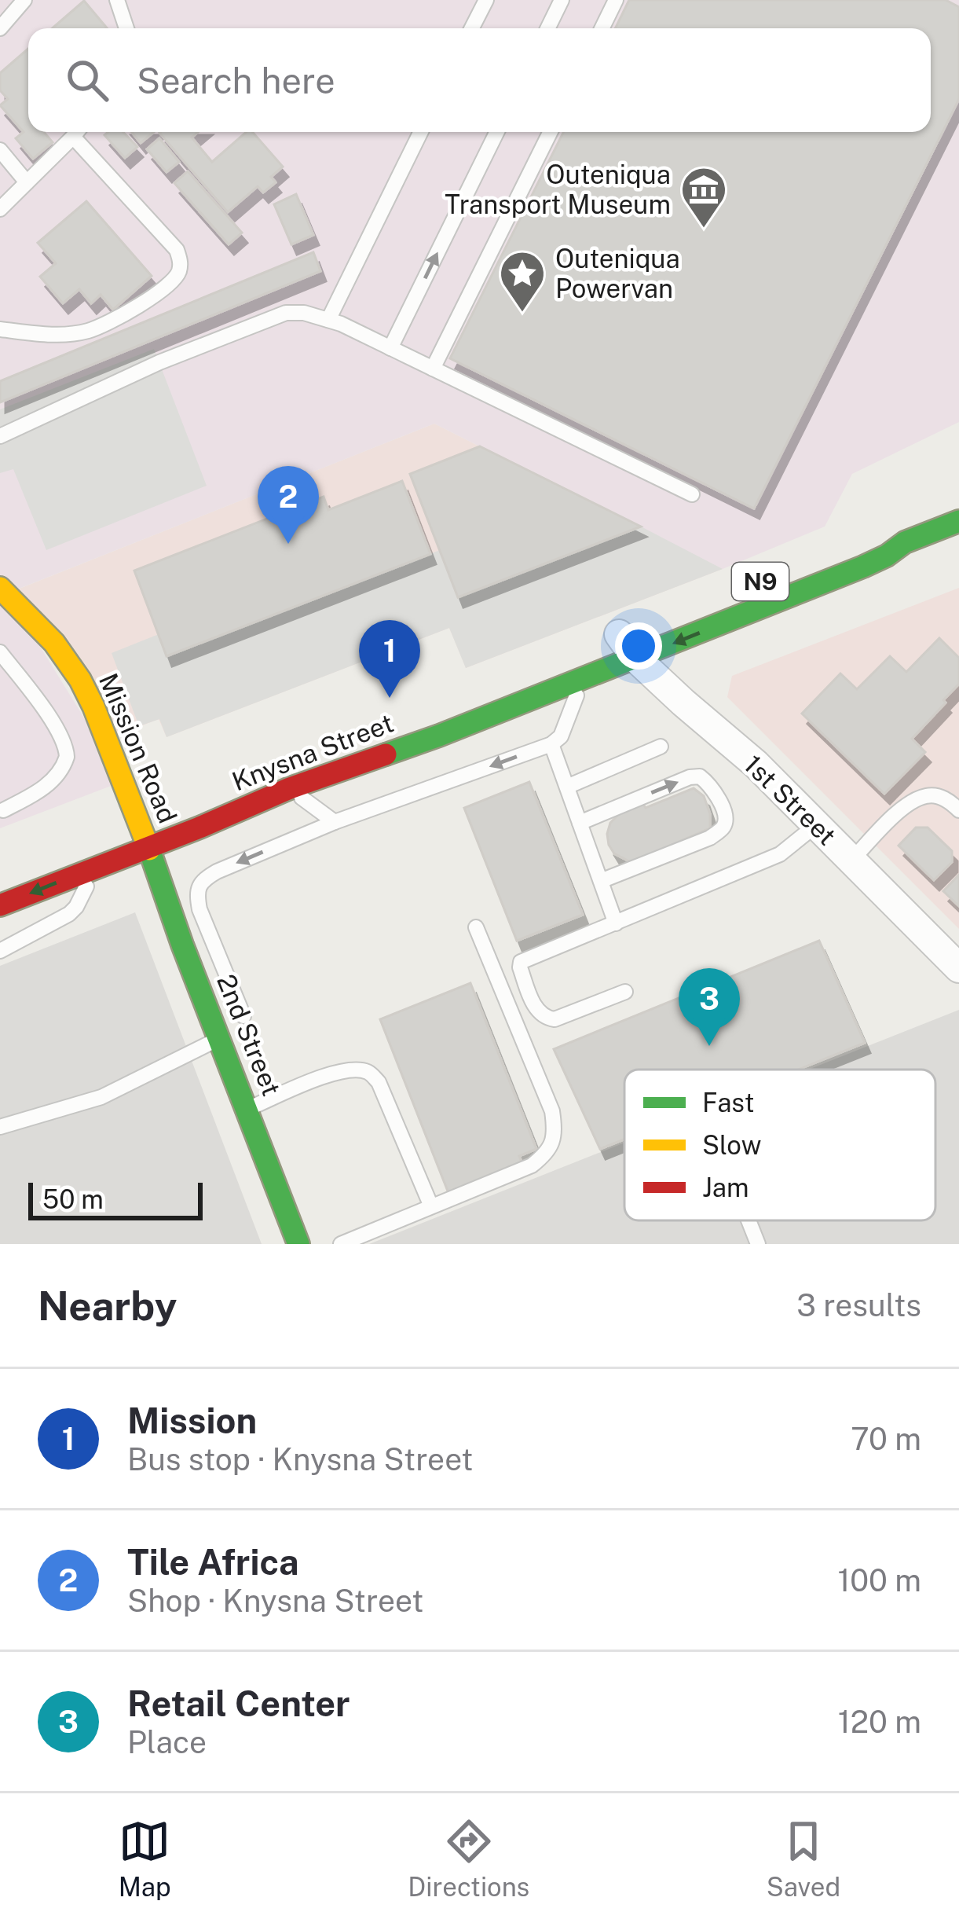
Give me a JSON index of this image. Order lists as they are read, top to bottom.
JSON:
{
  "streets": {
    "main road": [
      "N9",
      "Mission Road",
      "Knysna Street",
      "2nd Street"
    ],
    "street": ["1st Street"]
  },
  "crossings": [
    ["Mission Road", "Knysna Street"],
    ["Mission Road", "2nd Street"],
    ["Knysna Street", "1st Street"],
    ["Knysna Street", "2nd Street"]
  ],
  "one_way": ["Knysna Street"],
  "places": {
    "museum": ["Outeniqua Transport Museum"],
    "place": ["Outeniqua Powervan"]
  },
  "legend": ["Fast", "Slow", "Jam"],
  "scale_bar": "50 m",
  "page": {
    "search": "Search here",
    "pins": ["2", "1", "3"],
    "scale": "50 m",
    "heading": ["Nearby", "3 results"],
    "list": [
      {
        "mark": "1",
        "name": "Mission",
        "note": "Bus stop · Knysna Street",
        "value": "70 m"
      },
      {
        "mark": "2",
        "name": "Tile Africa",
        "note": "Shop · Knysna Street",
        "value": "100 m"
      },
      {
        "mark": "3",
        "name": "Retail Center",
        "note": "Place",
        "value": "120 m"
      }
    ],
    "nav": ["Map", "Directions", "Saved"]
  }
}
